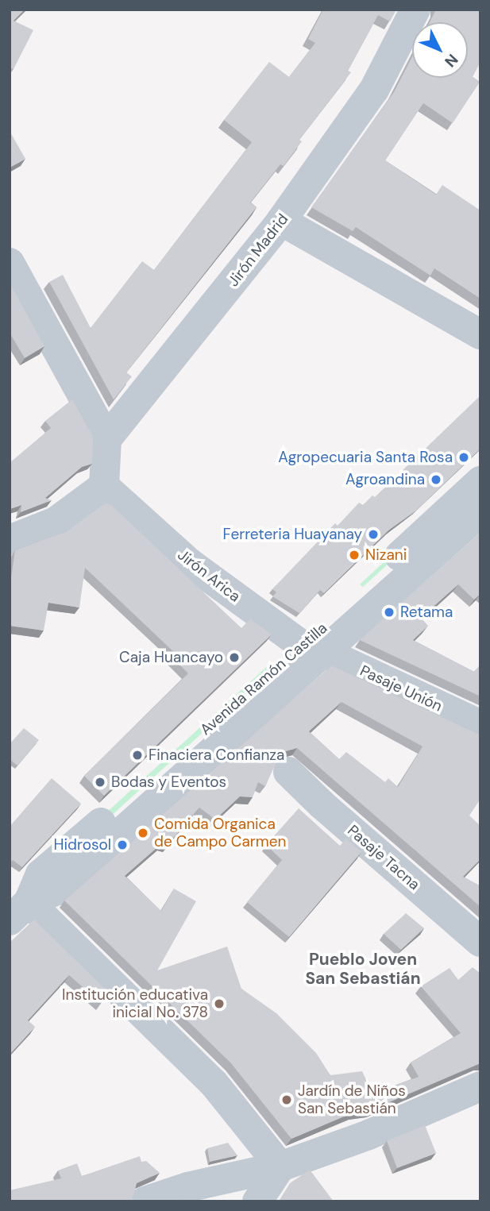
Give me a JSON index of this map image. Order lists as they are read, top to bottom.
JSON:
{
  "streets": {
    "street": [
      "Jirón Madrid",
      "Jirón Arica",
      "Avenida Ramón Castilla",
      "Pasaje Unión",
      "Pasaje Tacna"
    ]
  },
  "crossings": [
    ["Jirón Arica", "Avenida Ramón Castilla"],
    ["Jirón Arica", "Pasaje Unión"],
    ["Avenida Ramón Castilla", "Pasaje Unión"]
  ],
  "districts": ["Pueblo Joven San Sebastián"],
  "places": [
    "Agropecuaria Santa Rosa",
    "Agroandina",
    "Ferreteria Huayanay",
    "Nizani",
    "Retama",
    "Caja Huancayo",
    "Finaciera Confianza",
    "Bodas y Eventos",
    "Comida Organica de Campo Carmen",
    "Hidrosol",
    "Institución educativa inicial No. 378",
    "Jardín de Niños San Sebastián"
  ],
  "north": "bottom right"
}
